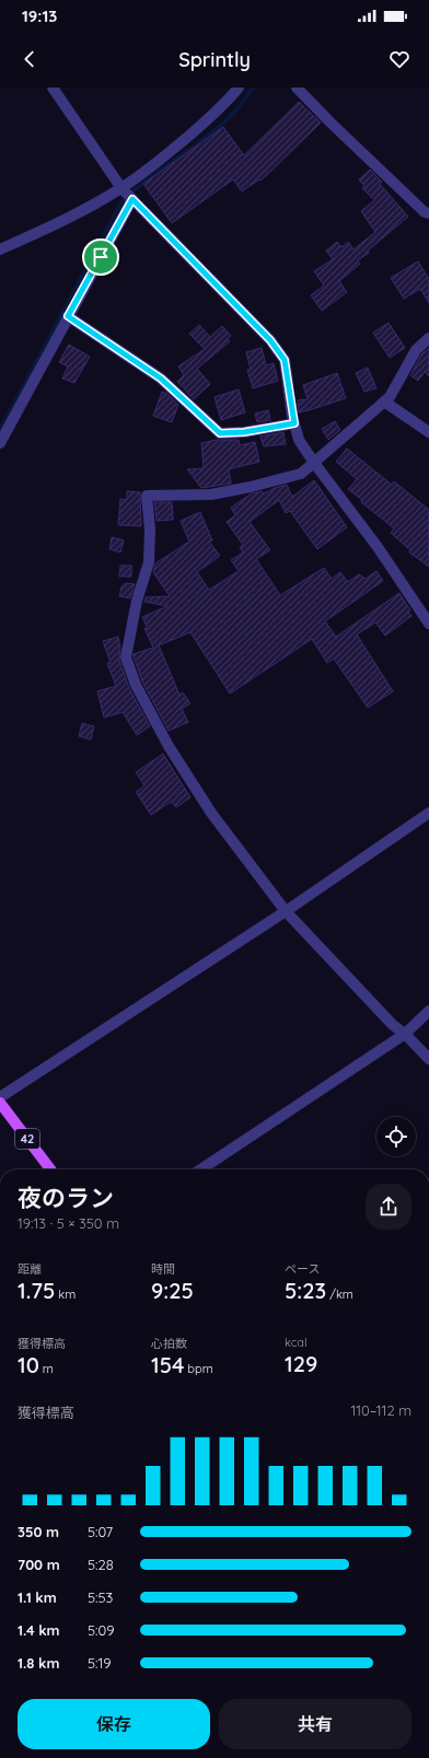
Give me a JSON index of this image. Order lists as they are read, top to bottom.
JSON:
{
  "streets": {
    "main road": ["42"]
  },
  "page": {
    "status": "19:13",
    "header": "Sprintly",
    "heading": ["夜のラン", "19:13 · 5 × 350 m"],
    "stats": [
      ["距離", "1.75 km"],
      ["時間", "9:25"],
      ["ペース", "5:23 /km"],
      ["獲得標高", "10 m"],
      ["心拍数", "154 bpm"],
      ["kcal", "129"]
    ],
    "chart": ["獲得標高", "110–112 m"],
    "list": [
      {
        "name": "350 m",
        "note": "5:07"
      },
      {
        "name": "700 m",
        "note": "5:28"
      },
      {
        "name": "1.1 km",
        "note": "5:53"
      },
      {
        "name": "1.4 km",
        "note": "5:09"
      },
      {
        "name": "1.8 km",
        "note": "5:19"
      }
    ],
    "buttons": ["保存", "共有"]
  }
}
